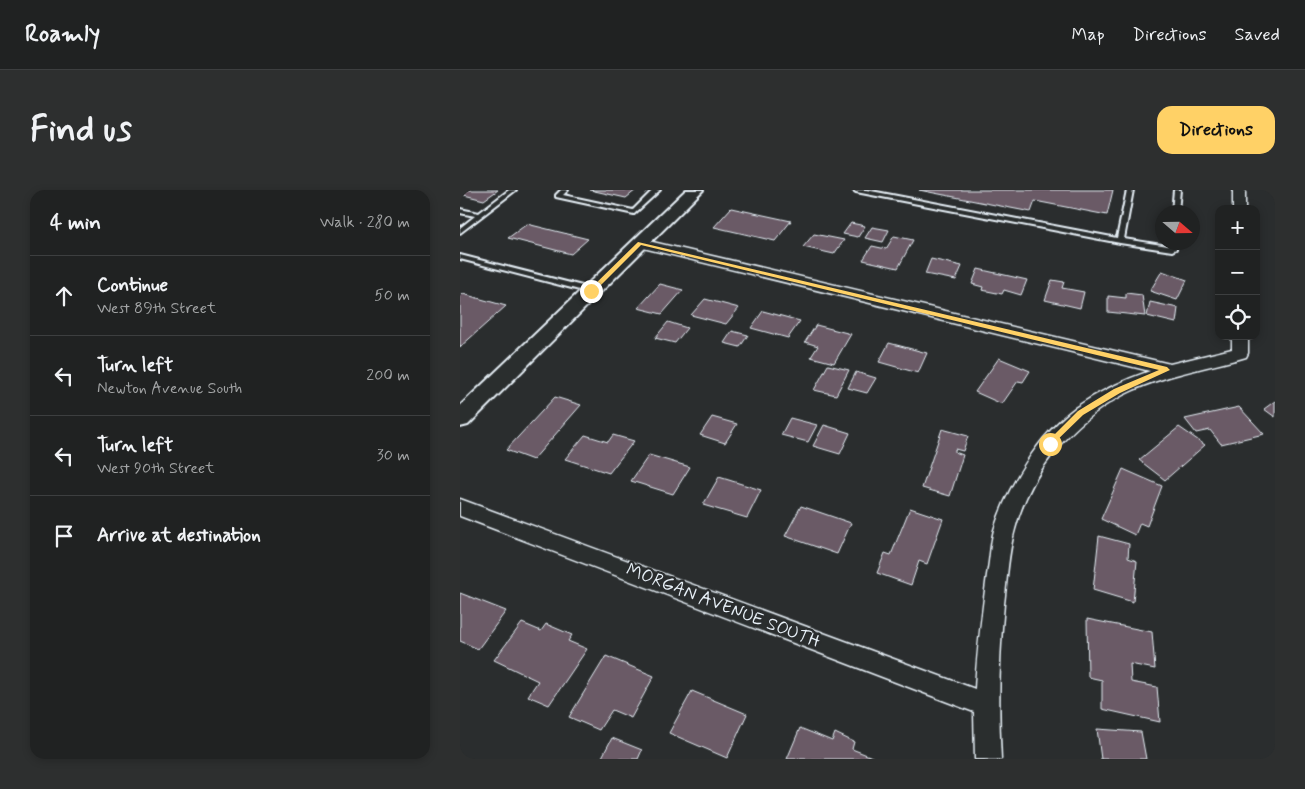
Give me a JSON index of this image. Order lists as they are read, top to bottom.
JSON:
{
  "streets": {
    "street": ["MORGAN AVENUE SOUTH"]
  },
  "north": "right",
  "page": {
    "header": "Roamly",
    "nav": ["Map", "Directions", "Saved"],
    "buttons": "Directions",
    "title": "Find us",
    "heading": ["4 min", "Walk · 280 m"],
    "map_buttons": ["+", "−"],
    "list": [
      ["Continue", "West 89th Street", "50 m"],
      ["Turn left", "Newton Avenue South", "200 m"],
      ["Turn left", "West 90th Street", "30 m"],
      "Arrive at destination"
    ]
  }
}
